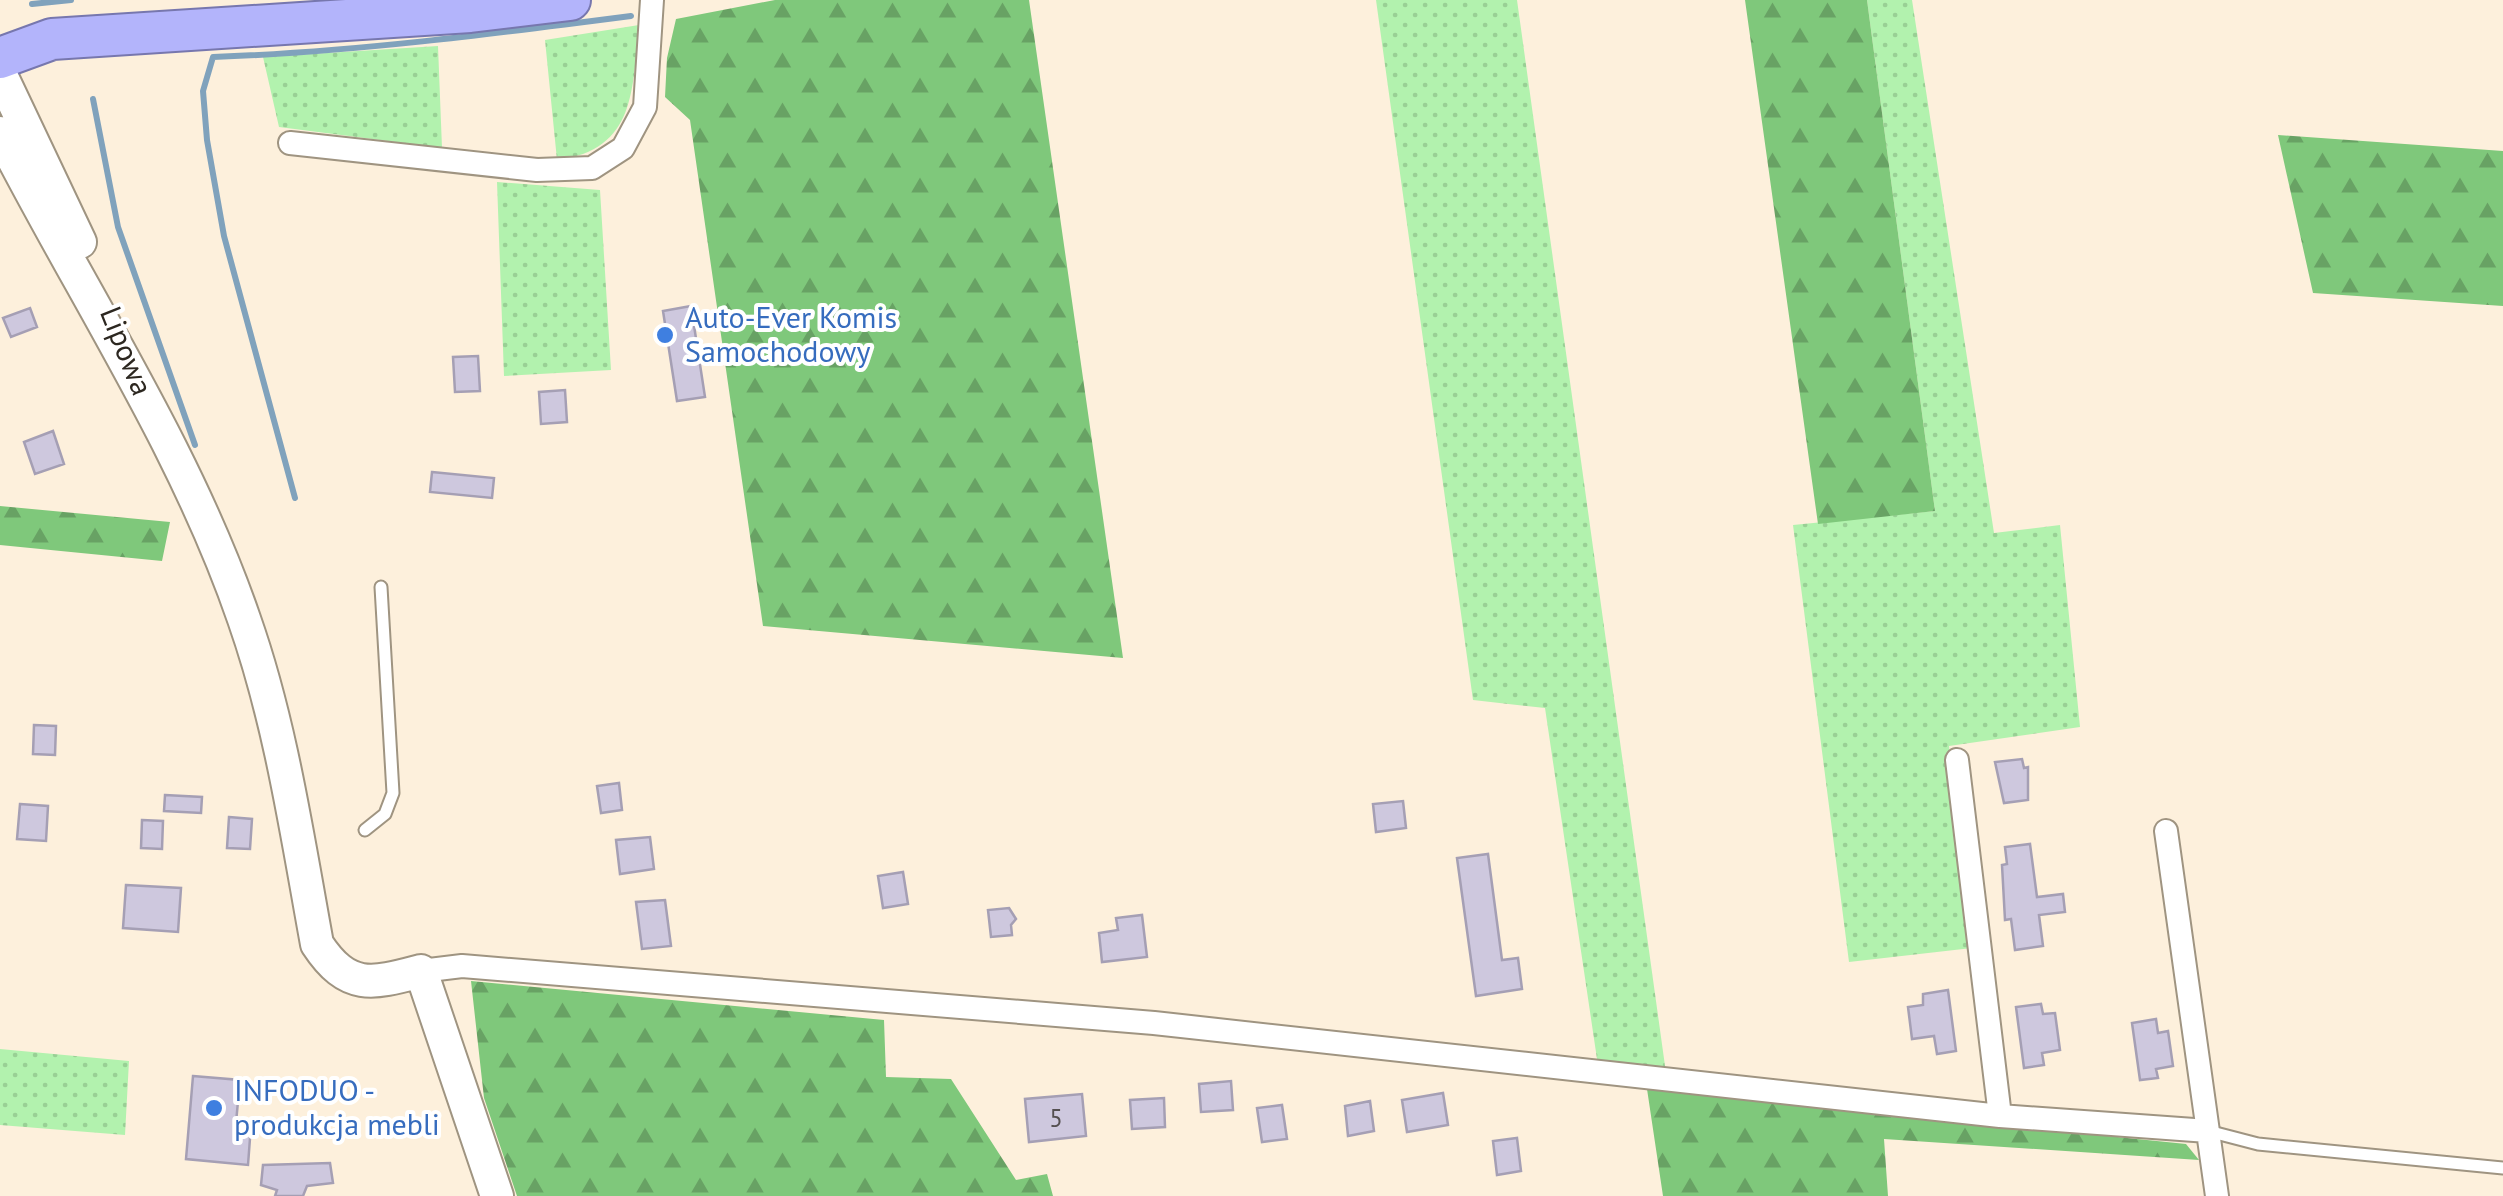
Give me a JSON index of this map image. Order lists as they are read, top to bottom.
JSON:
{
  "streets": {
    "main road": ["Lipowa"]
  },
  "places": ["Auto-Ever Komis Samochodowy", "INFODUO - produkcja mebli"],
  "house_numbers": ["5"]
}
